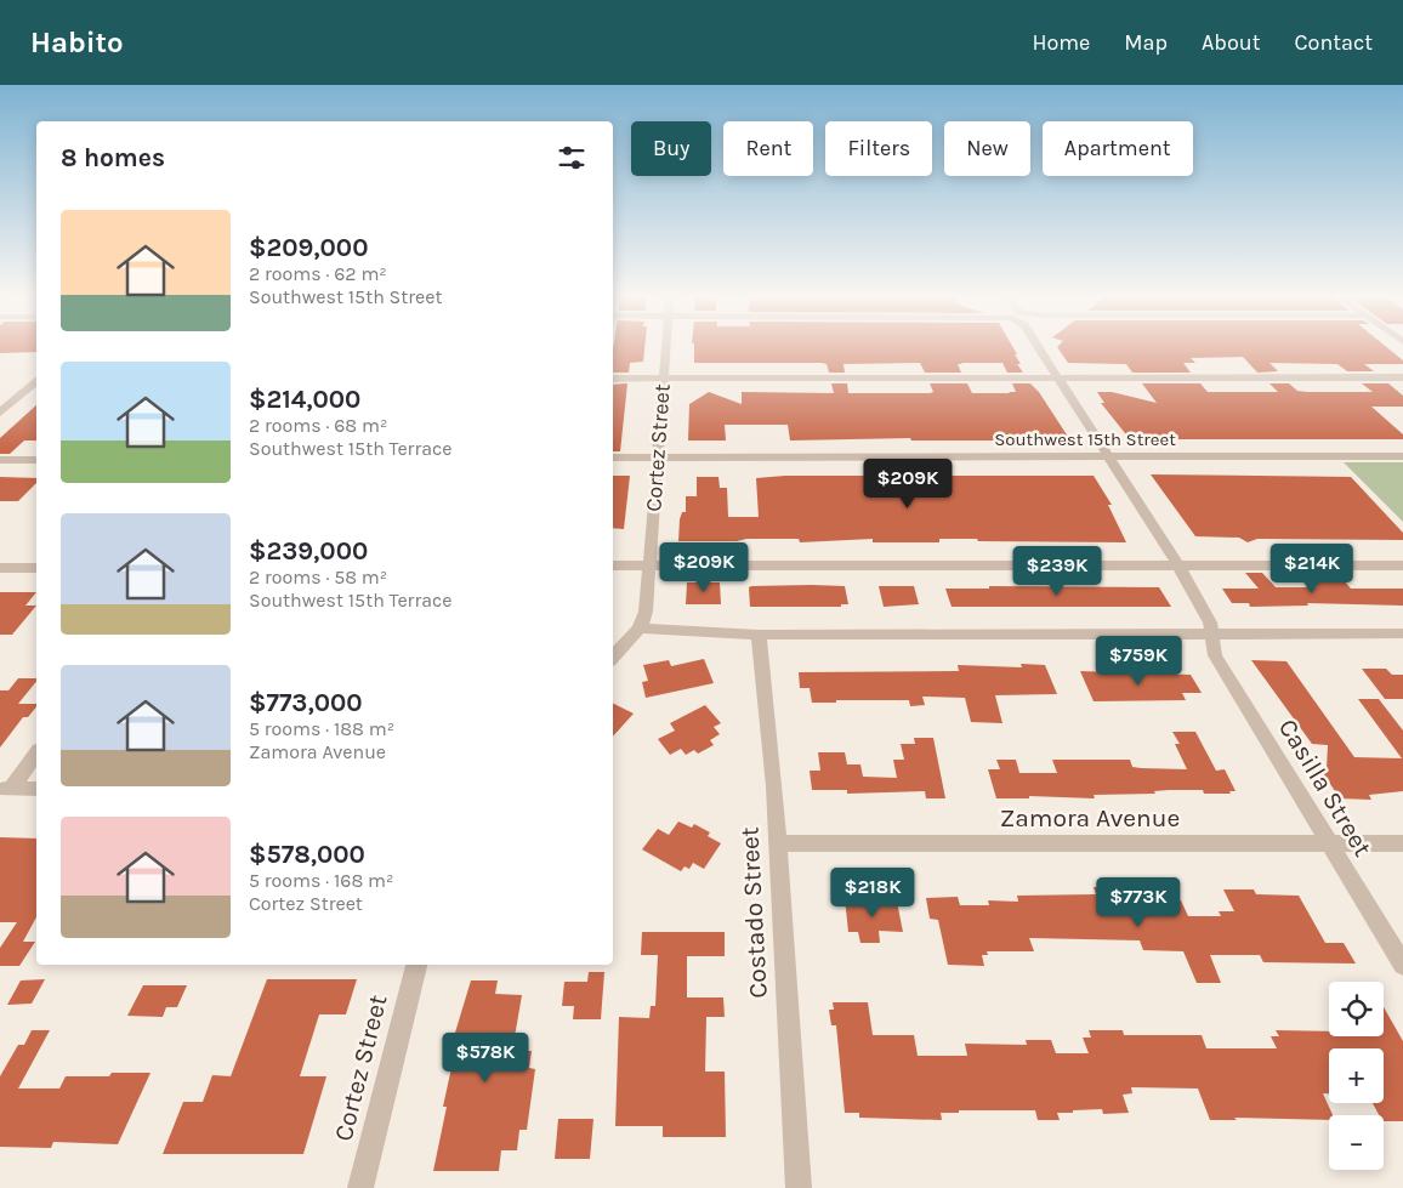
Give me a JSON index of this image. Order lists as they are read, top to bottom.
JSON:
{
  "streets": {
    "street": [
      "Southwest 15th Street",
      "Cortez Street",
      "Casilla Street",
      "Zamora Avenue",
      "Costado Street"
    ]
  },
  "crossings": [
    ["Southwest 15th Street", "Cortez Street"],
    ["Southwest 15th Street", "Casilla Street"],
    ["Casilla Street", "Zamora Avenue"],
    ["Zamora Avenue", "Costado Street"]
  ],
  "page": {
    "header": "Habito",
    "nav": [
      "Home",
      "Map",
      "About",
      "Contact"
    ],
    "chip": [
      "Buy",
      "Rent",
      "Filters",
      "New",
      "Apartment"
    ],
    "heading": "8 homes",
    "list": [
      {
        "name": "$209,000",
        "note": "2 rooms · 62 m² · Southwest 15th Street"
      },
      {
        "name": "$214,000",
        "note": "2 rooms · 68 m² · Southwest 15th Terrace"
      },
      {
        "name": "$239,000",
        "note": "2 rooms · 58 m² · Southwest 15th Terrace"
      },
      {
        "name": "$773,000",
        "note": "5 rooms · 188 m² · Zamora Avenue"
      },
      {
        "name": "$578,000",
        "note": "5 rooms · 168 m² · Cortez Street"
      }
    ],
    "price": [
      "$209K",
      "$209K",
      "$214K",
      "$239K",
      "$759K",
      "$218K",
      "$773K",
      "$578K"
    ],
    "map_buttons": ["+", "−"]
  }
}
